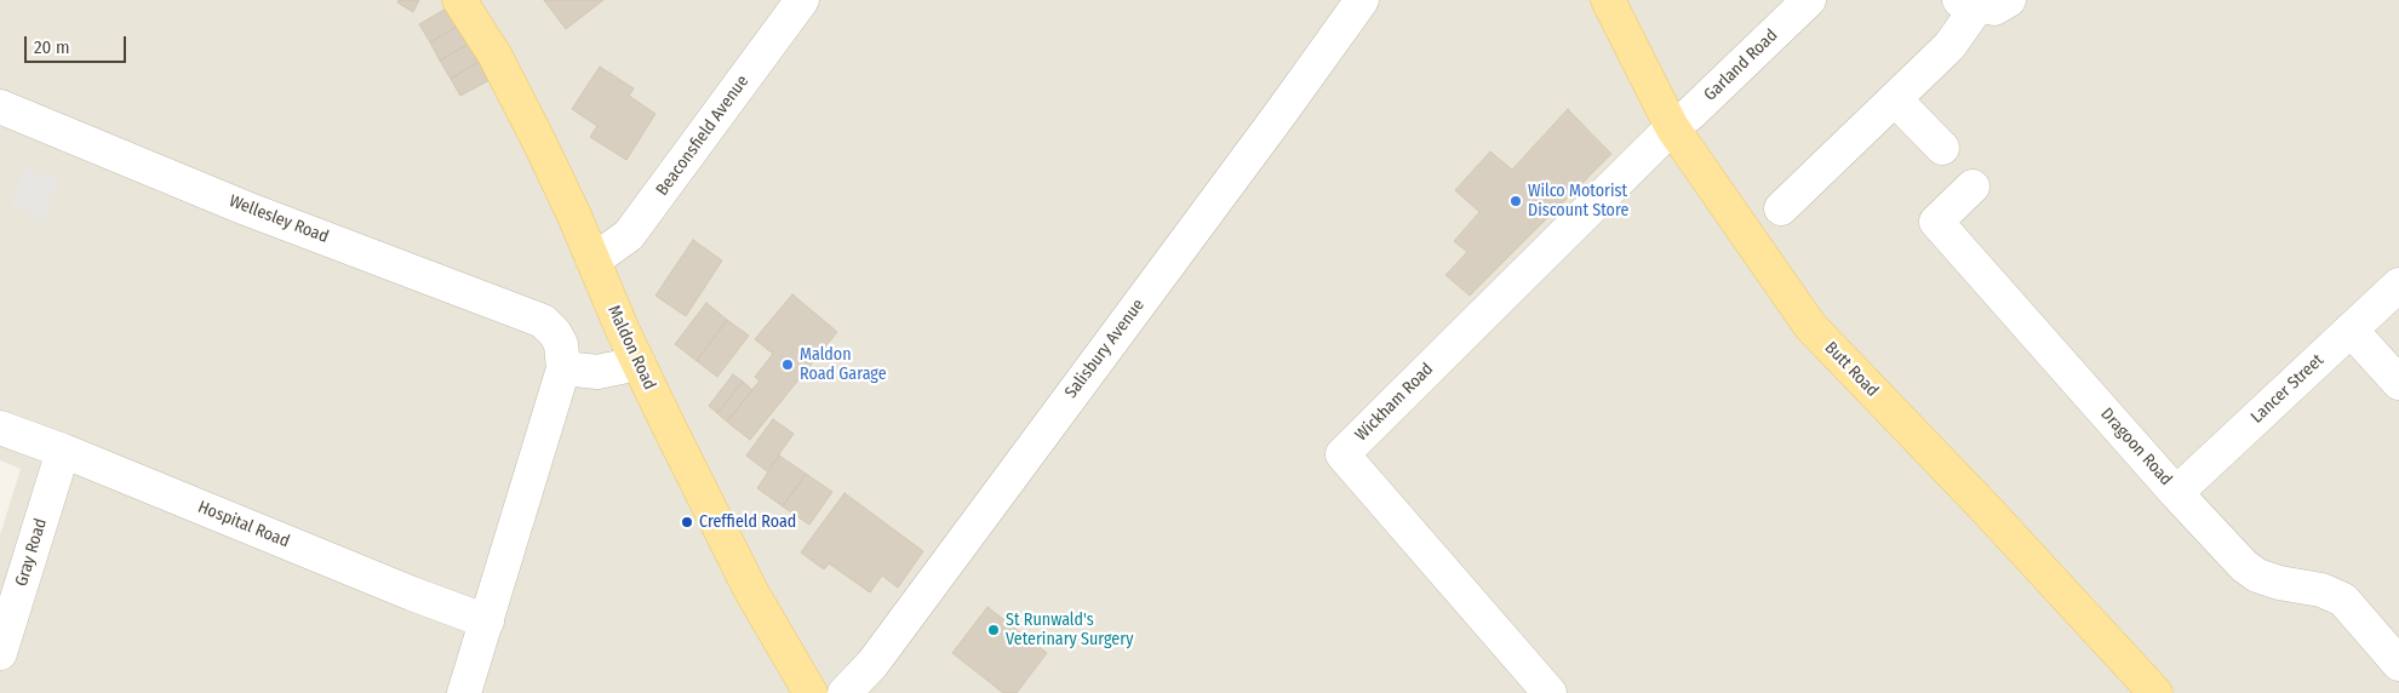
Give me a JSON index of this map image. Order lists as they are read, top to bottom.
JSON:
{
  "streets": {
    "main road": ["Maldon Road", "Butt Road"],
    "street": [
      "Garland Road",
      "Beaconsfield Avenue",
      "Wellesley Road",
      "Salisbury Avenue",
      "Lancer Street",
      "Wickham Road",
      "Dragoon Road",
      "Hospital Road",
      "Gray Road"
    ]
  },
  "crossings": [
    ["Garland Road", "Butt Road"],
    ["Garland Road", "Wickham Road"],
    ["Beaconsfield Avenue", "Maldon Road"],
    ["Butt Road", "Wickham Road"],
    ["Lancer Street", "Dragoon Road"],
    ["Hospital Road", "Gray Road"]
  ],
  "places": [
    "Wilco Motorist Discount Store",
    "Maldon Road Garage",
    "Creffield Road",
    "St Runwald's Veterinary Surgery"
  ],
  "scale_bar": "20 m"
}
